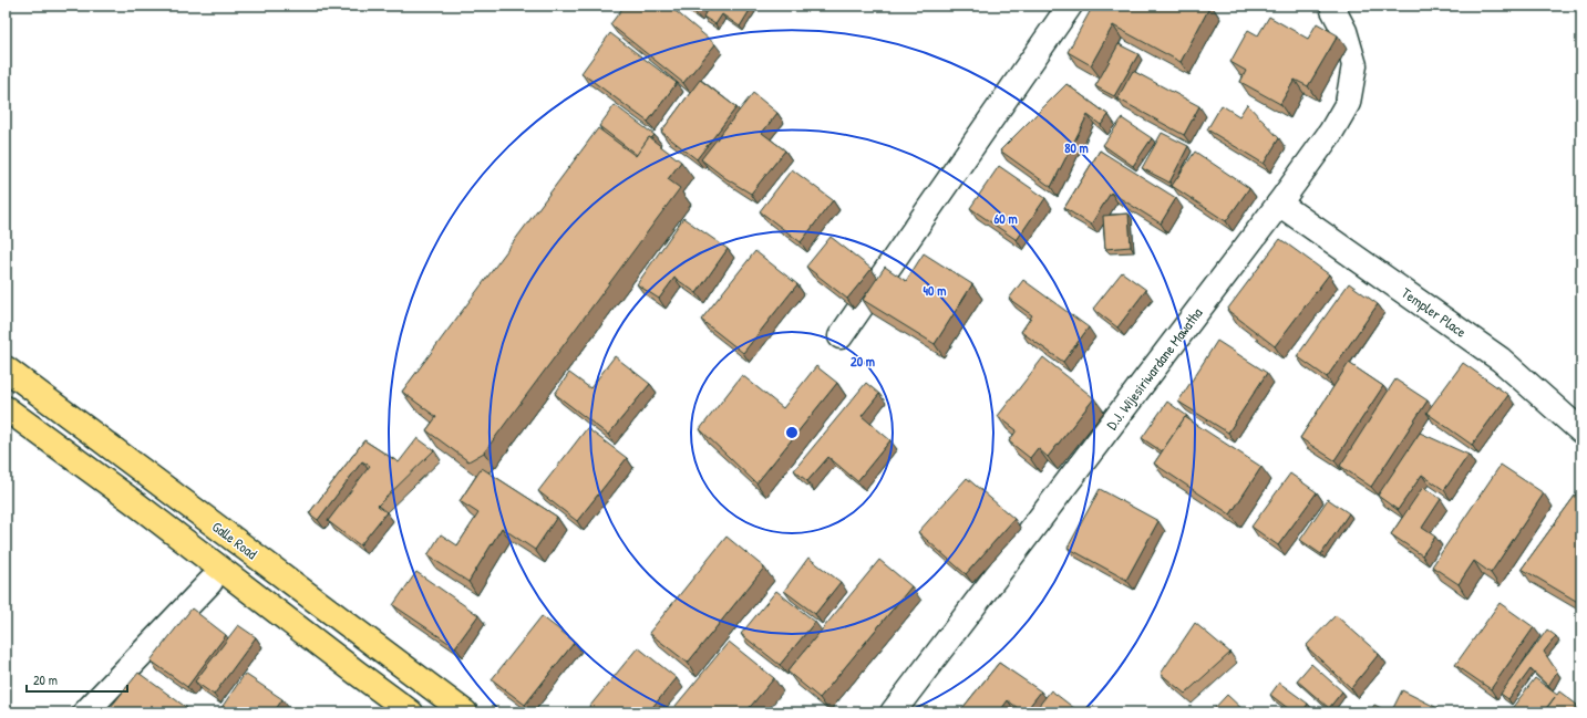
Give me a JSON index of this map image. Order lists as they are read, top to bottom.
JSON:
{
  "streets": {
    "highway": ["Galle Road"],
    "street": ["Templer Place", "D.J. Wijesiriwardane Mawatha"]
  },
  "crossings": [
    ["Templer Place", "D.J. Wijesiriwardane Mawatha"]
  ],
  "scale_bar": "20 m",
  "rings": [
    "80 m",
    "60 m",
    "40 m",
    "20 m"
  ]
}
